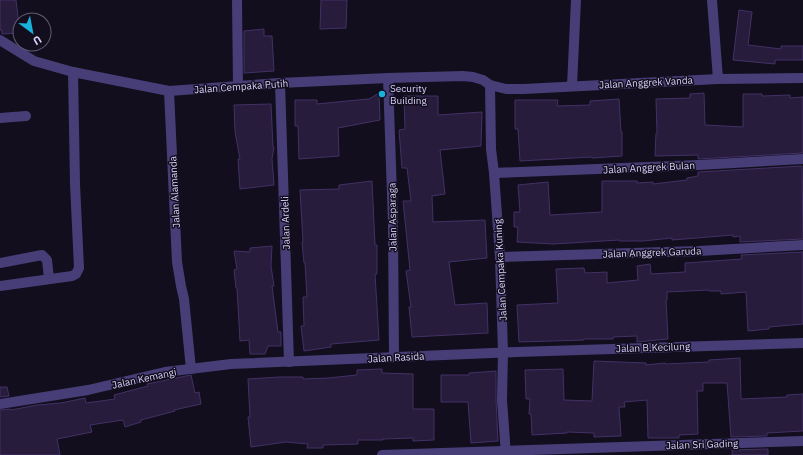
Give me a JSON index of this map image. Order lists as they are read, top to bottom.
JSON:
{
  "streets": {
    "street": [
      "Jalan Anggrek Vanda",
      "Jalan Cempaka Putih",
      "Jalan Anggrek Bulan",
      "Jalan Alamanda",
      "Jalan Asparaga",
      "Jalan Ardeli",
      "Jalan Anggrek Garuda",
      "Jalan Cempaka Kuning",
      "Jalan B.Kecilung",
      "Jalan Rasida",
      "Jalan Kemangi",
      "Jalan Sri Gading"
    ]
  },
  "crossings": [
    ["Jalan Anggrek Vanda", "Jalan Cempaka Putih"],
    ["Jalan Anggrek Vanda", "Jalan Cempaka Kuning"],
    ["Jalan Cempaka Putih", "Jalan Alamanda"],
    ["Jalan Cempaka Putih", "Jalan Asparaga"],
    ["Jalan Cempaka Putih", "Jalan Ardeli"],
    ["Jalan Cempaka Putih", "Jalan Cempaka Kuning"],
    ["Jalan Anggrek Bulan", "Jalan Cempaka Kuning"],
    ["Jalan Alamanda", "Jalan Kemangi"],
    ["Jalan Asparaga", "Jalan Rasida"],
    ["Jalan Ardeli", "Jalan Rasida"],
    ["Jalan Ardeli", "Jalan Kemangi"],
    ["Jalan Anggrek Garuda", "Jalan Cempaka Kuning"],
    ["Jalan Cempaka Kuning", "Jalan B.Kecilung"],
    ["Jalan Cempaka Kuning", "Jalan Rasida"],
    ["Jalan Cempaka Kuning", "Jalan Sri Gading"],
    ["Jalan B.Kecilung", "Jalan Rasida"],
    ["Jalan Rasida", "Jalan Kemangi"]
  ],
  "places": ["Security Building"],
  "north": "bottom right"
}
